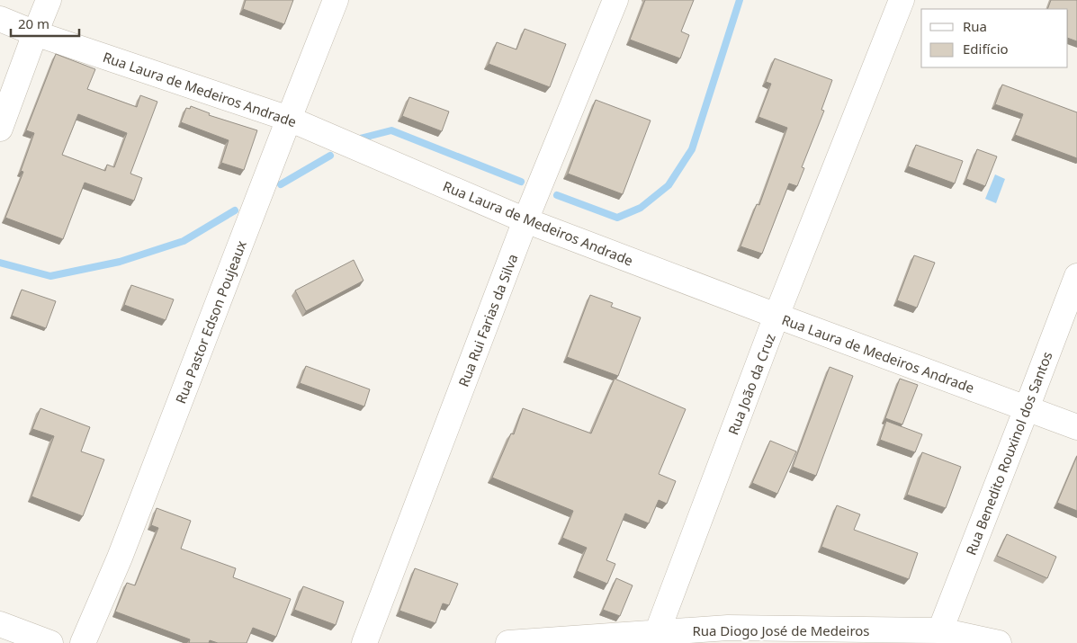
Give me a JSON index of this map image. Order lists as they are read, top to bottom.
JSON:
{
  "streets": {
    "street": [
      "Rua Laura de Medeiros Andrade",
      "Rua Rui Farias da Silva",
      "Rua Pastor Edson Poujeaux",
      "Rua João da Cruz",
      "Rua Benedito Rouxinol dos Santos",
      "Rua Diogo José de Medeiros"
    ]
  },
  "crossings": [
    ["Rua Laura de Medeiros Andrade", "Rua Rui Farias da Silva"],
    ["Rua Laura de Medeiros Andrade", "Rua Pastor Edson Poujeaux"],
    ["Rua Laura de Medeiros Andrade", "Rua João da Cruz"],
    ["Rua Laura de Medeiros Andrade", "Rua Benedito Rouxinol dos Santos"],
    ["Rua João da Cruz", "Rua Diogo José de Medeiros"],
    ["Rua Benedito Rouxinol dos Santos", "Rua Diogo José de Medeiros"]
  ],
  "legend": ["Rua", "Edifício"],
  "scale_bar": "20 m"
}
